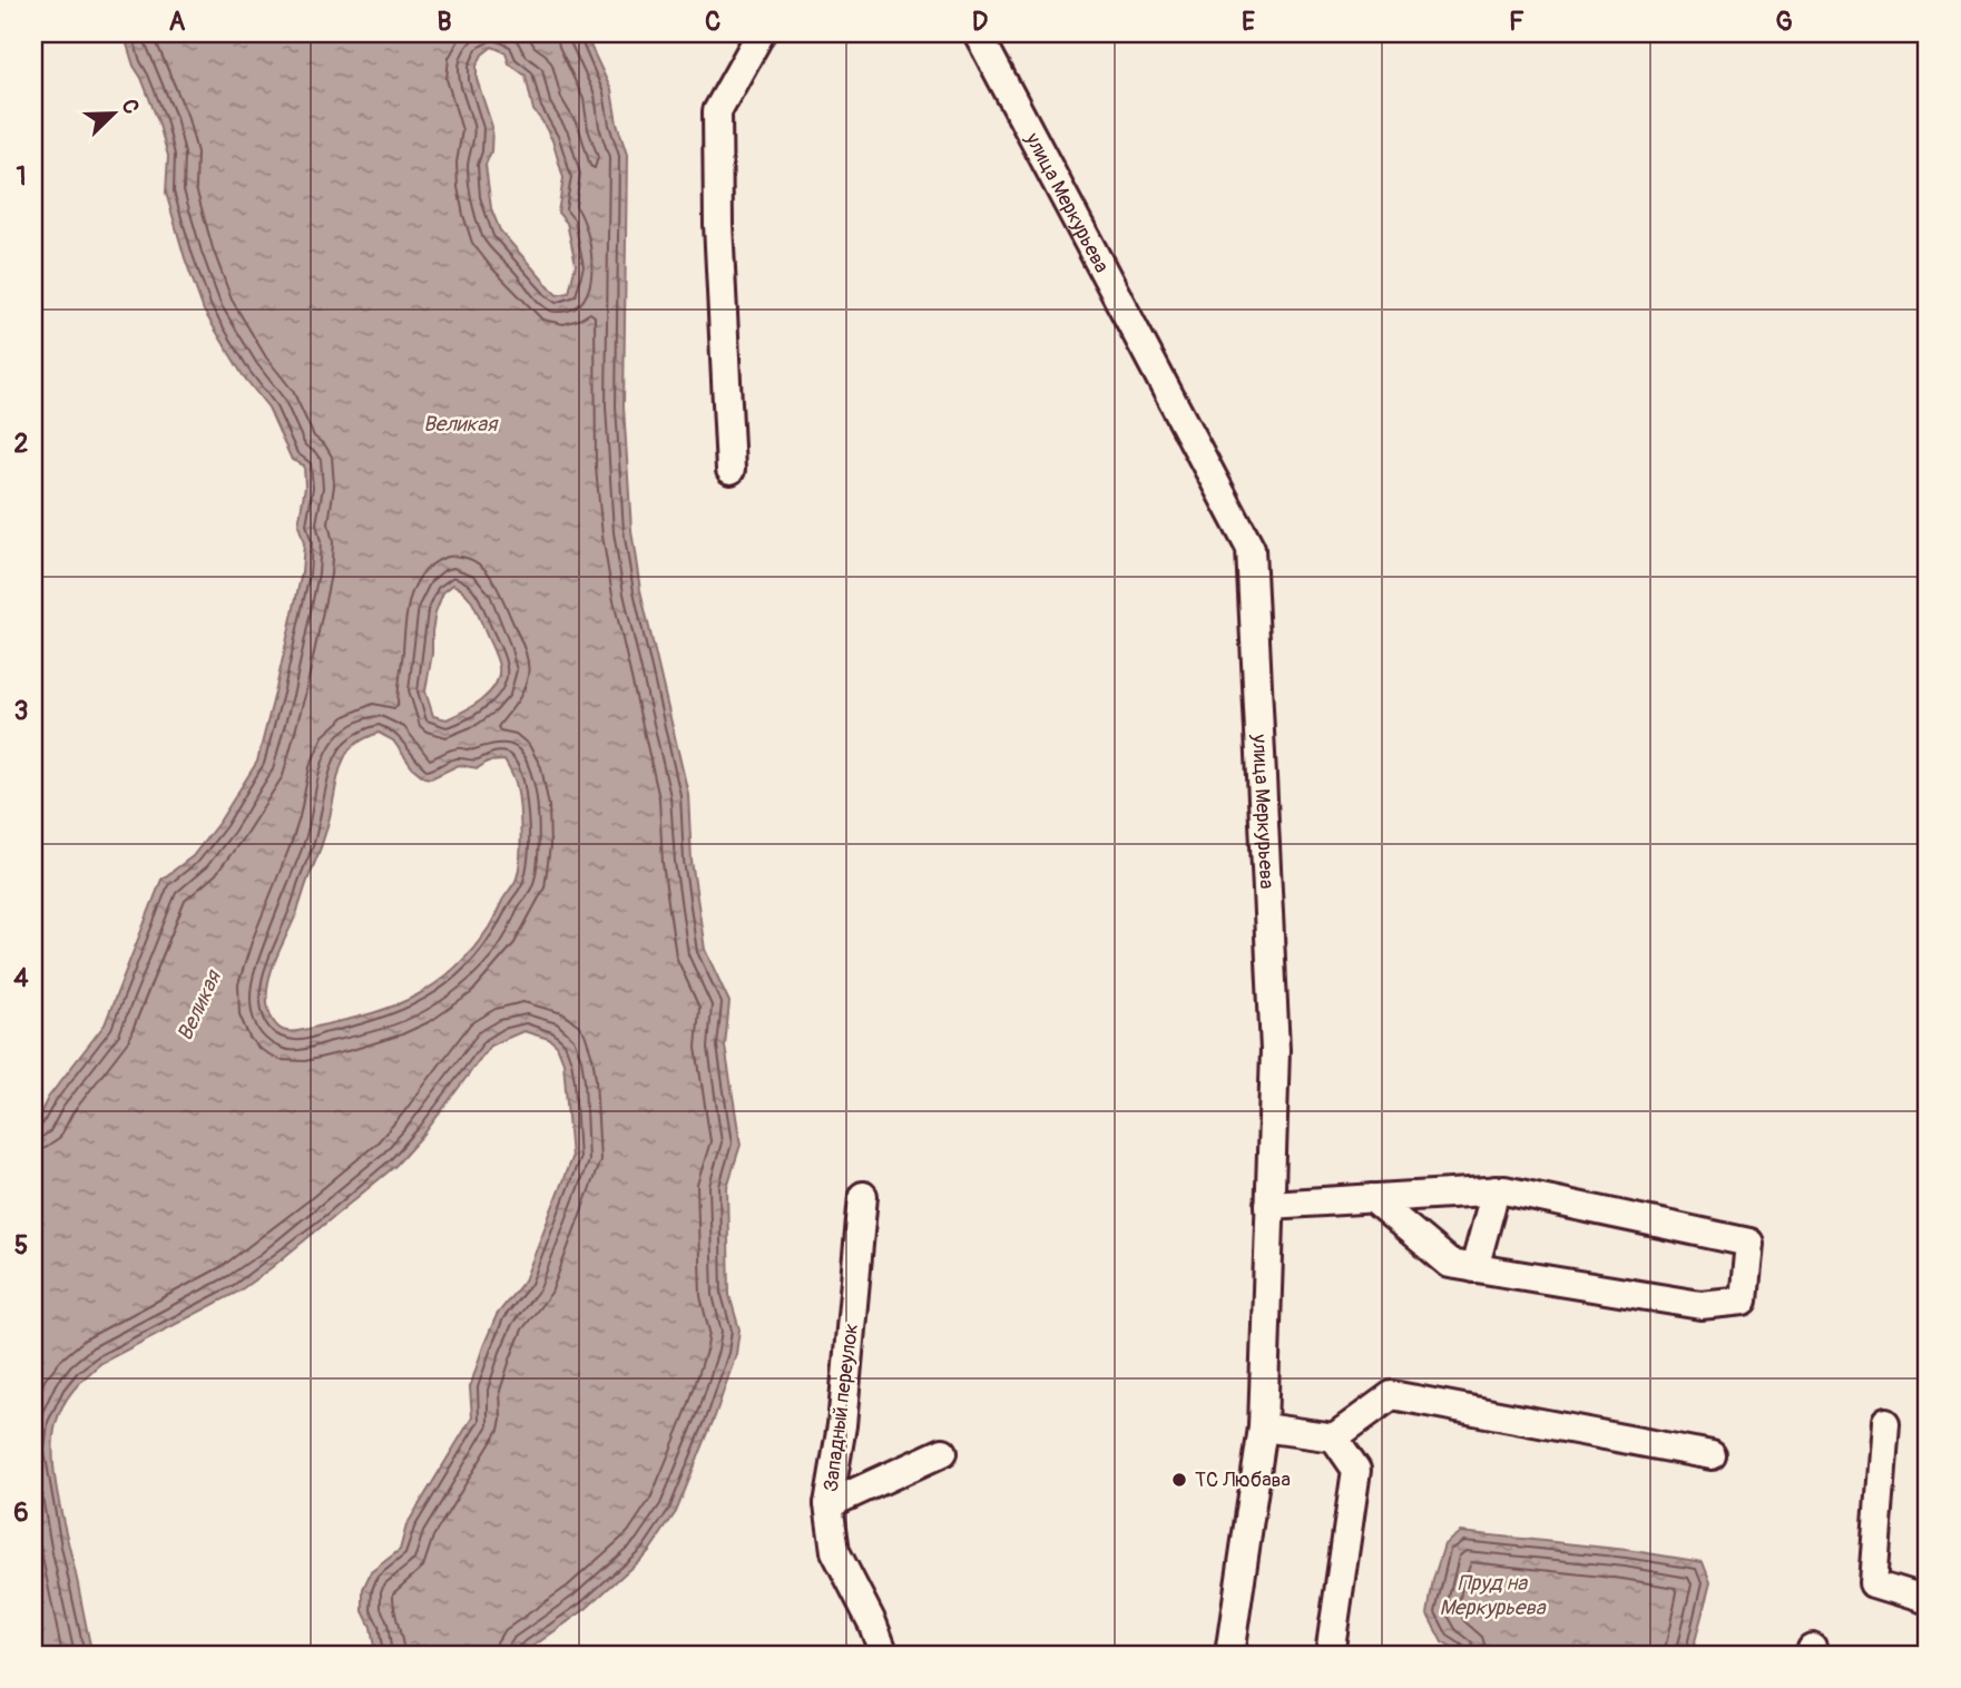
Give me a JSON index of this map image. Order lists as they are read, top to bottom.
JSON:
{
  "streets": {
    "street": ["улица Меркурьева", "Западный переулок"]
  },
  "water": ["Великая", "Пруд на Меркурьева"],
  "places": ["ТС Любава"],
  "north": "top right",
  "grid": {
    "columns": [
      "A",
      "B",
      "C",
      "D",
      "E",
      "F",
      "G"
    ],
    "rows": [
      "1",
      "2",
      "3",
      "4",
      "5",
      "6"
    ]
  }
}
